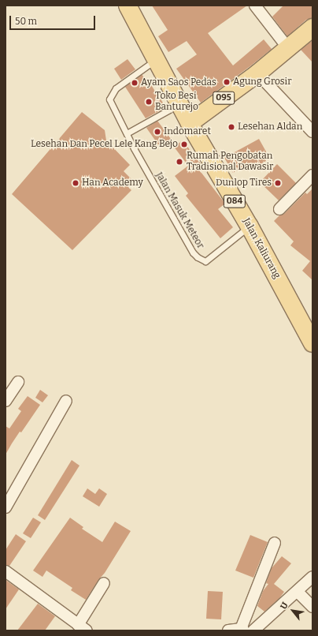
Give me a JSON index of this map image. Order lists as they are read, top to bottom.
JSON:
{
  "streets": {
    "main road": ["095", "084", "Jalan Kaliurang"],
    "lane": ["Jalan Masuk Meteor"]
  },
  "crossings": [
    ["095", "Jalan Kaliurang"],
    ["Jalan Masuk Meteor", "Jalan Kaliurang"]
  ],
  "places": [
    "Agung Grosir",
    "Ayam Saos Pedas",
    "Toko Besi Banturejo",
    "Lesehan Aldan",
    "Indomaret",
    "Lesehan Dan Pecel Lele Kang Bejo",
    "Rumah Pengobatan Tradisional Dawasir",
    "Han Academy",
    "Dunlop Tires"
  ],
  "scale_bar": "50 m",
  "north": "top left"
}
